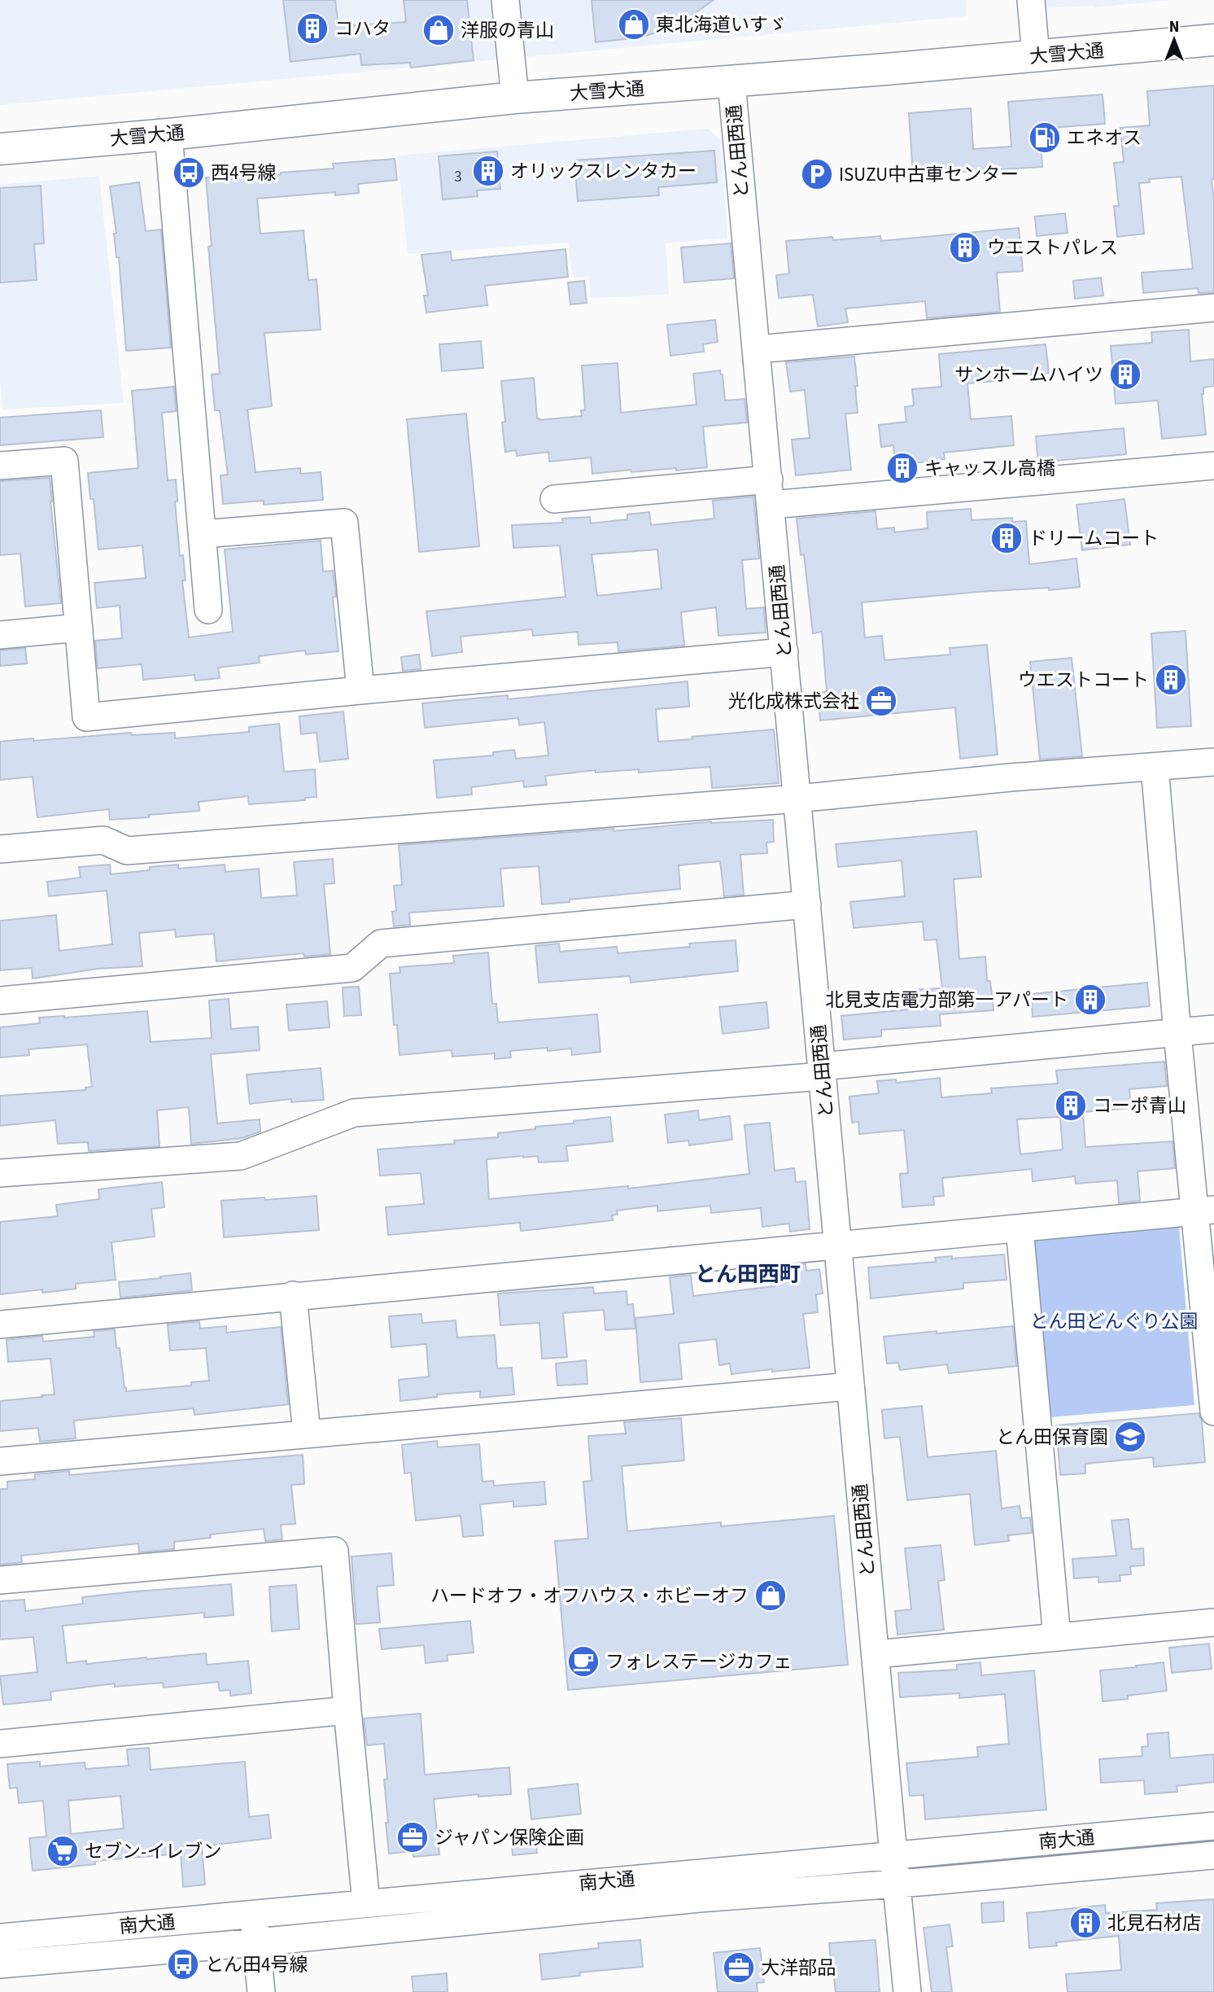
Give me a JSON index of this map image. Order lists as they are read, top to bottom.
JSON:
{
  "streets": {
    "highway": ["大雪大通"],
    "street": ["とん田西通", "南大通"]
  },
  "crossings": [
    ["大雪大通", "とん田西通"],
    ["とん田西通", "南大通"]
  ],
  "districts": ["とん田西町"],
  "parks": ["とん田どんぐり公園"],
  "places": {
    "shop": ["東北海道いすゞ", "洋服の青山", "ハードオフ・オフハウス・ホビーオフ"],
    "building": [
      "コハタ",
      "オリックスレンタカー",
      "ウエストパレス",
      "サンホームハイツ",
      "キャッスル高橋",
      "ドリームコート",
      "ウエストコート",
      "北見支店電力部第一アパート",
      "コーポ青山",
      "北見石材店"
    ],
    "fuel station": ["エネオス"],
    "bus stop": ["西4号線", "とん田4号線"],
    "parking": ["ISUZU中古車センター"],
    "office": ["光化成株式会社", "ジャパン保険企画", "大洋部品"],
    "school or university": ["とん田保育園"],
    "cafe": ["フォレステージカフェ"],
    "supermarket": ["セブン-イレブン"]
  },
  "house_numbers": ["3"],
  "north": "top"
}
